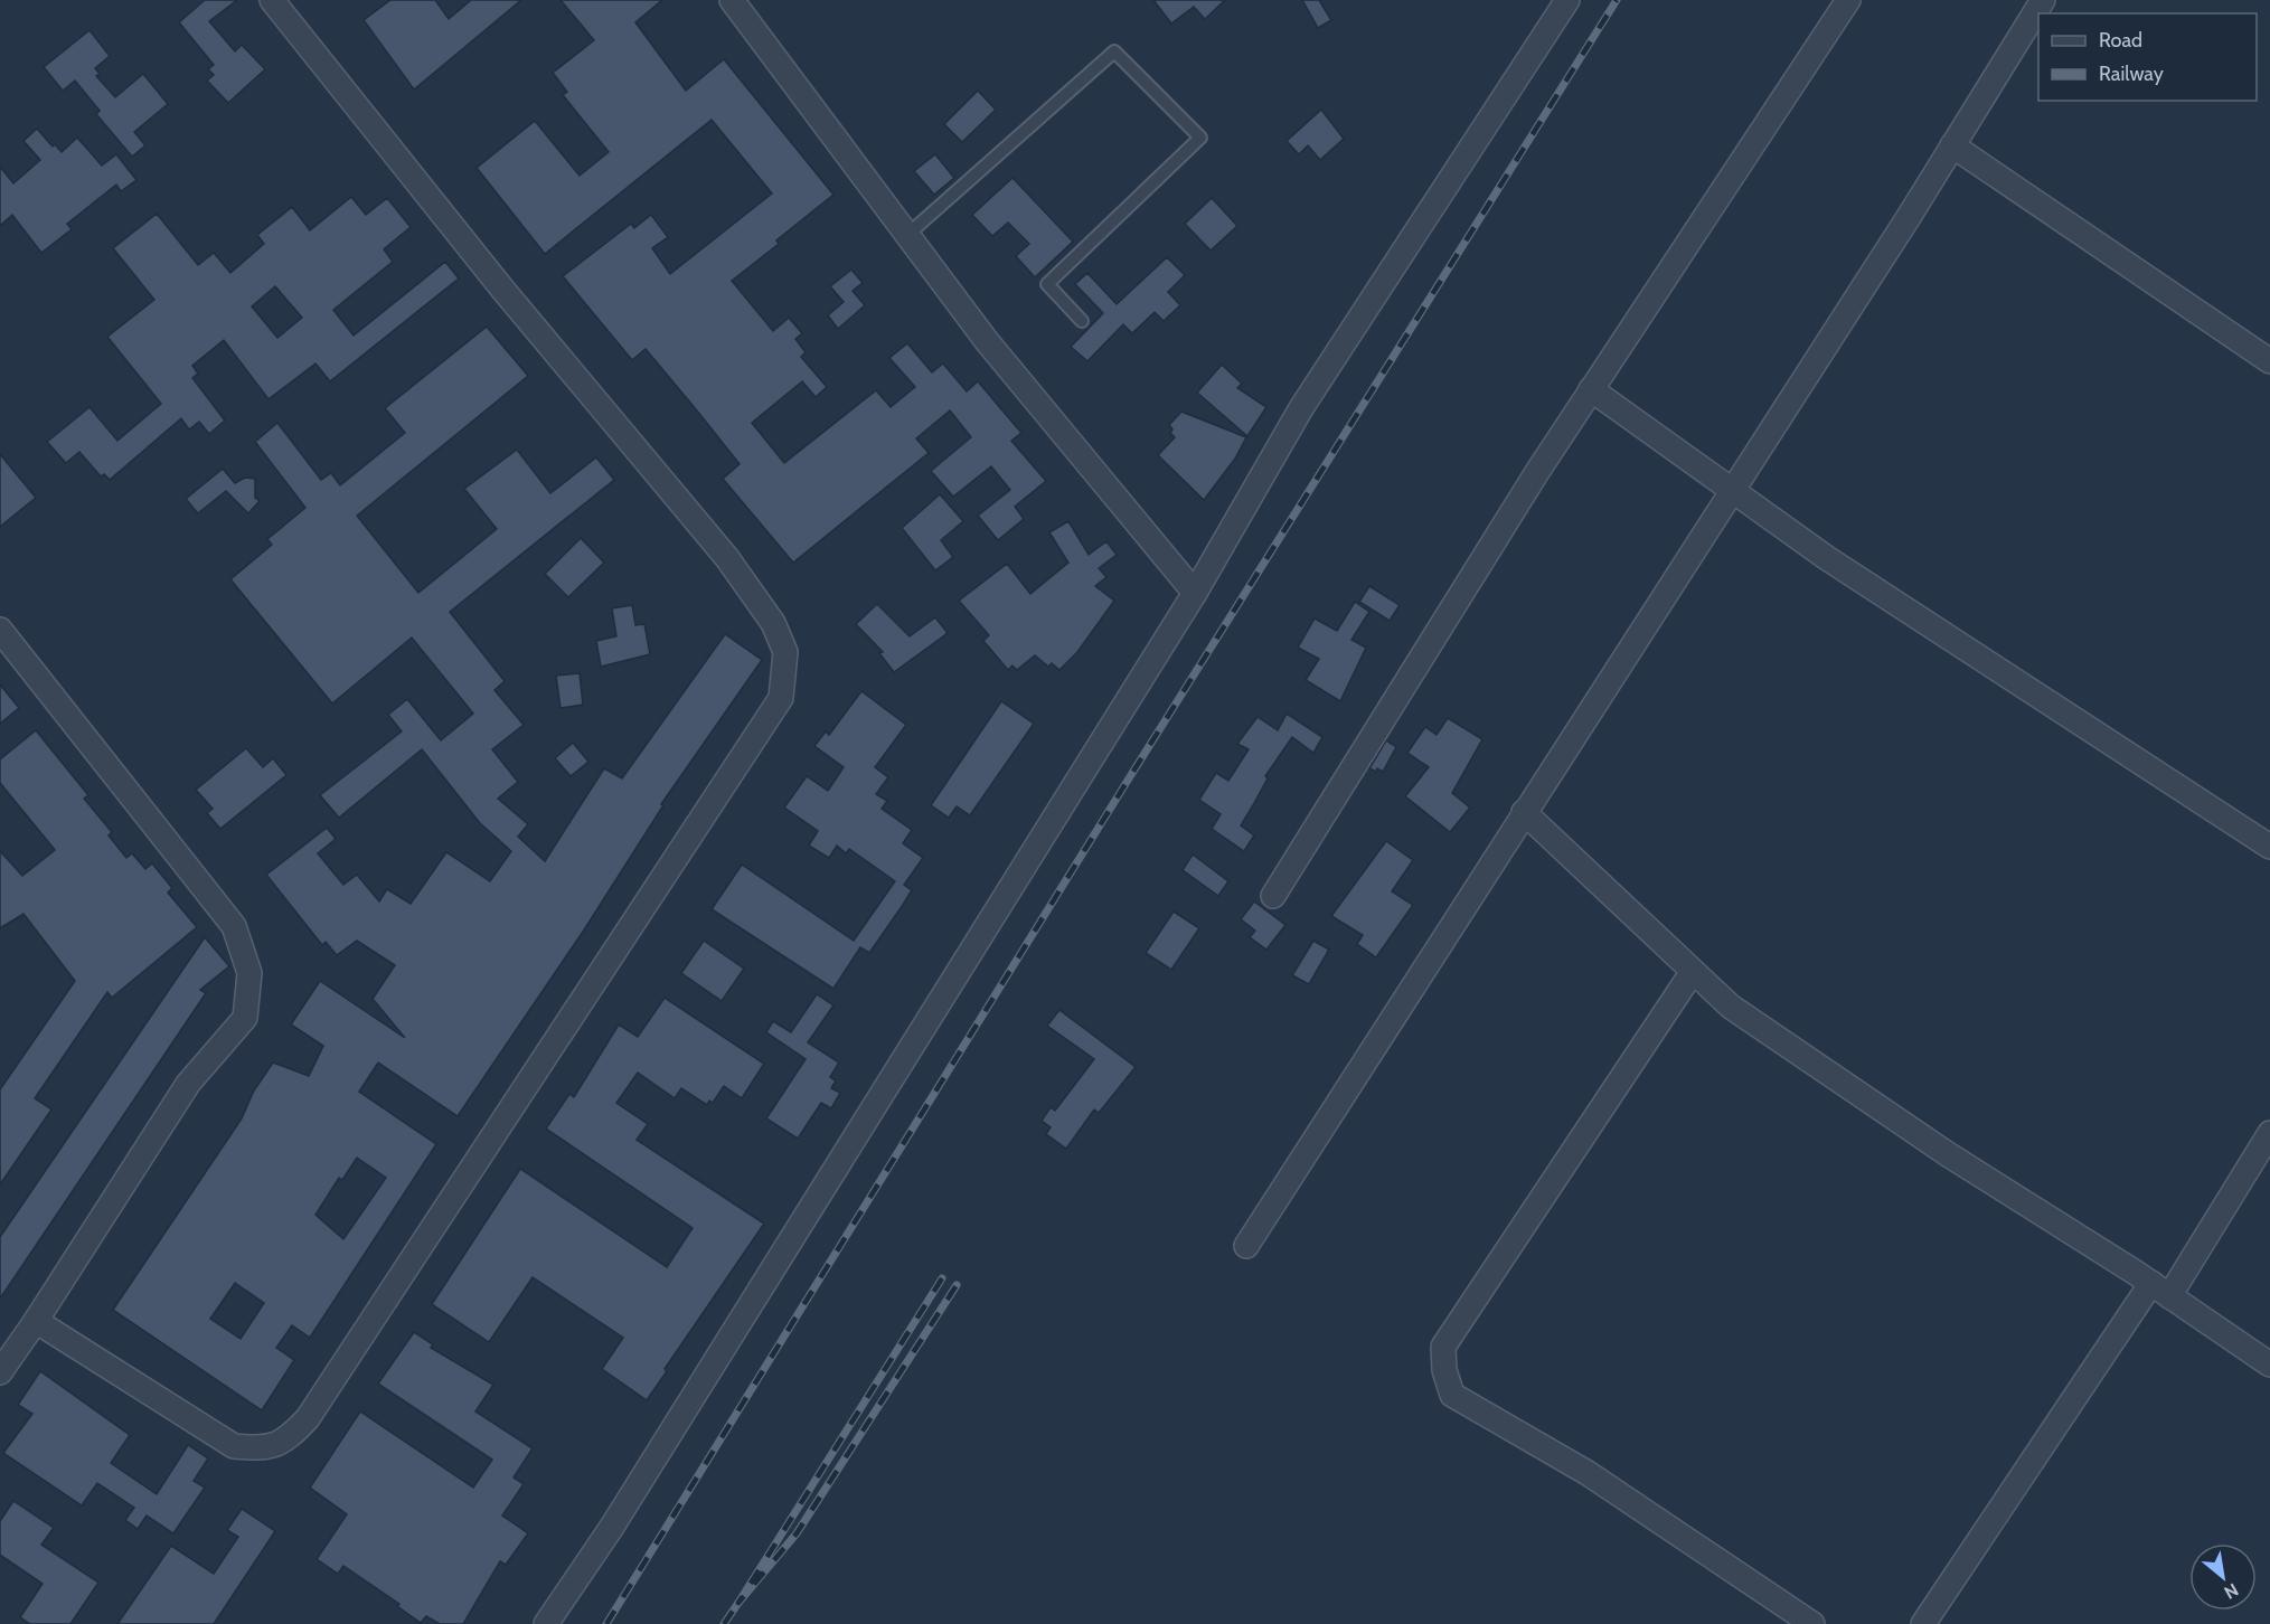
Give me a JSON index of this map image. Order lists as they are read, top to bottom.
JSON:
{
  "legend": ["Road", "Railway"],
  "north": "bottom right"
}
